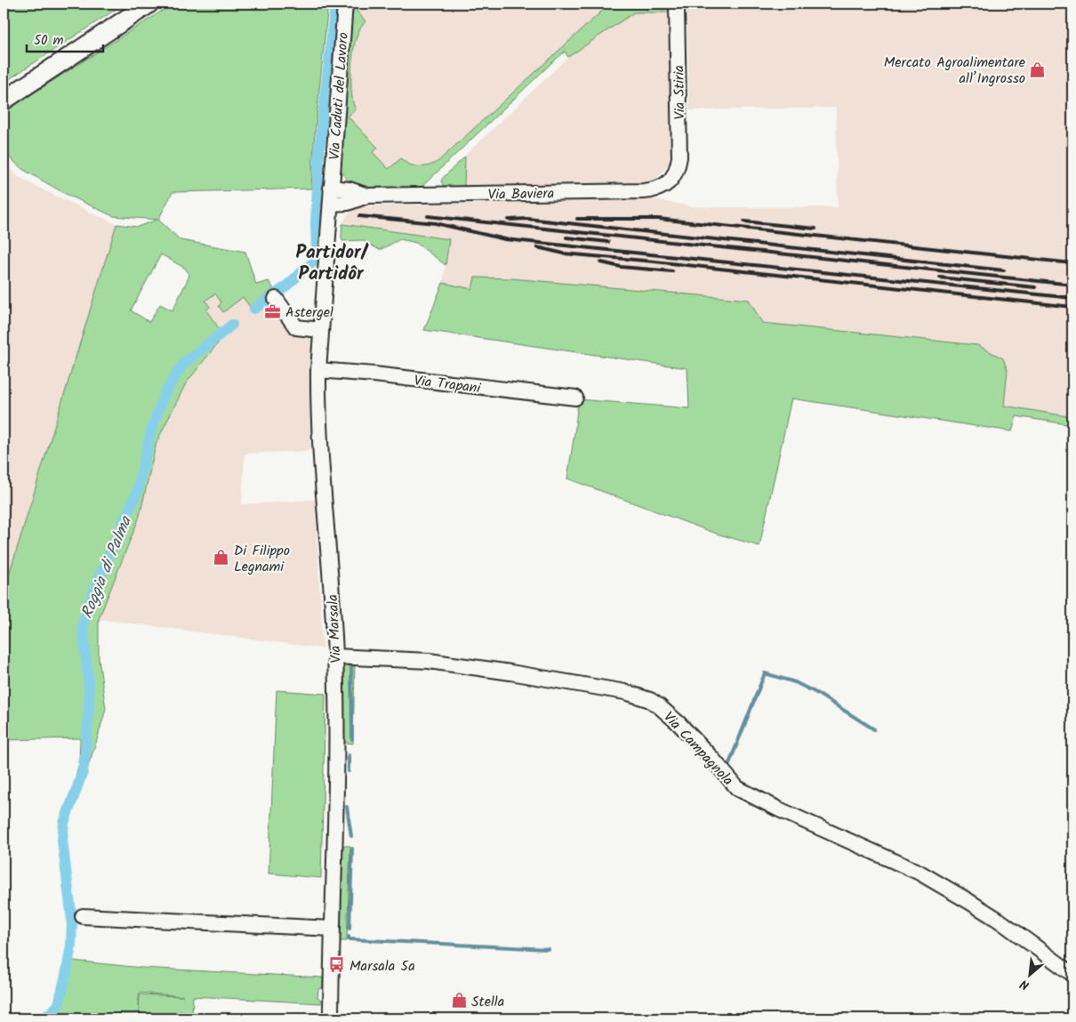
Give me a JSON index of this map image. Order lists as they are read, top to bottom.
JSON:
{
  "streets": {
    "street": [
      "Via Stiria",
      "Via Caduti del Lavoro",
      "Via Baviera",
      "Via Trapani",
      "Via Marsala",
      "Via Campagnola"
    ]
  },
  "crossings": [
    ["Via Stiria", "Via Baviera"],
    ["Via Caduti del Lavoro", "Via Baviera"],
    ["Via Caduti del Lavoro", "Via Marsala"],
    ["Via Baviera", "Via Marsala"],
    ["Via Trapani", "Via Marsala"],
    ["Via Marsala", "Via Campagnola"]
  ],
  "districts": ["Partidor/ Partidôr"],
  "water": ["Roggia di Palma"],
  "places": {
    "shop": ["Mercato Agroalimentare all’Ingrosso", "Di Filippo Legnami", "Stella"],
    "office": ["Astergel"],
    "bus stop": ["Marsala 5a"]
  },
  "scale_bar": "50 m",
  "north": "bottom left"
}
